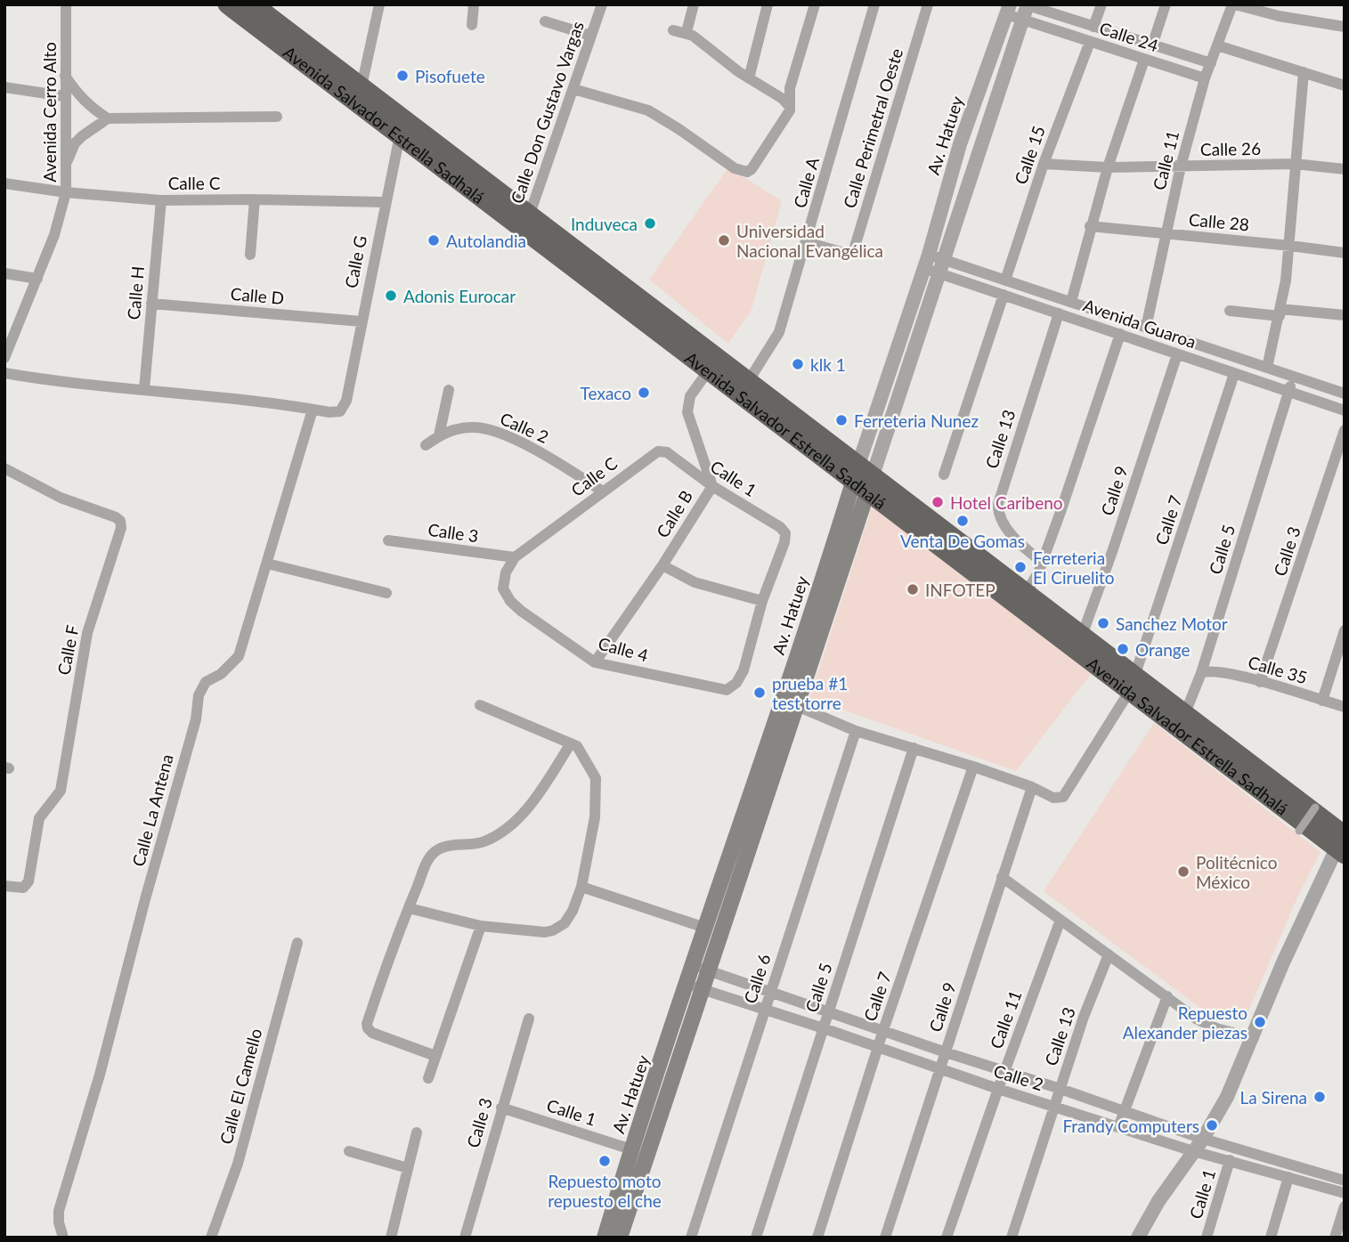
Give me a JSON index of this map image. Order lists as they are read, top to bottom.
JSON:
{
  "streets": {
    "highway": ["Avenida Salvador Estrella Sadhalá"],
    "main road": ["Av. Hatuey"],
    "street": [
      "Calle 24",
      "Avenida Cerro Alto",
      "Calle Don Gustavo Vargas",
      "Calle Perimetral Oeste",
      "Calle 26",
      "Calle 15",
      "Calle 11",
      "Calle C",
      "Calle A",
      "Calle 28",
      "Calle G",
      "Calle H",
      "Calle D",
      "Avenida Guaroa",
      "Calle 2",
      "Calle 13",
      "Calle 1",
      "Calle 9",
      "Calle B",
      "Calle 7",
      "Calle 3",
      "Calle 5",
      "Calle 4",
      "Calle F",
      "Calle 35",
      "Calle La Antena",
      "Calle 6",
      "Calle El Camello"
    ]
  },
  "crossings": [
    ["Calle 24", "Av. Hatuey"],
    ["Calle 24", "Calle 15"],
    ["Calle 24", "Calle 11"],
    ["Avenida Cerro Alto", "Calle C"],
    ["Calle Don Gustavo Vargas", "Avenida Salvador Estrella Sadhalá"],
    ["Avenida Salvador Estrella Sadhalá", "Av. Hatuey"],
    ["Avenida Salvador Estrella Sadhalá", "Calle A"],
    ["Avenida Salvador Estrella Sadhalá", "Calle G"],
    ["Avenida Salvador Estrella Sadhalá", "Calle 9"],
    ["Avenida Salvador Estrella Sadhalá", "Calle B"],
    ["Avenida Salvador Estrella Sadhalá", "Calle 7"],
    ["Avenida Salvador Estrella Sadhalá", "Calle 5"],
    ["Calle Perimetral Oeste", "Calle A"],
    ["Av. Hatuey", "Avenida Guaroa"],
    ["Av. Hatuey", "Calle 2"],
    ["Av. Hatuey", "Calle 1"],
    ["Calle 26", "Calle 15"],
    ["Calle 26", "Calle 11"],
    ["Calle 15", "Avenida Guaroa"],
    ["Calle 11", "Calle 28"],
    ["Calle 11", "Avenida Guaroa"],
    ["Calle 11", "Calle 2"],
    ["Calle C", "Calle G"],
    ["Calle C", "Calle H"],
    ["Calle C", "Calle 2"],
    ["Calle C", "Calle 1"],
    ["Calle C", "Calle 3"],
    ["Calle C", "Calle 4"],
    ["Calle G", "Calle D"],
    ["Calle G", "Calle La Antena"],
    ["Calle H", "Calle D"],
    ["Avenida Guaroa", "Calle 13"],
    ["Avenida Guaroa", "Calle 9"],
    ["Avenida Guaroa", "Calle 7"],
    ["Avenida Guaroa", "Calle 5"],
    ["Calle 2", "Calle 13"],
    ["Calle 2", "Calle 1"],
    ["Calle 2", "Calle 9"],
    ["Calle 2", "Calle 7"],
    ["Calle 2", "Calle 5"],
    ["Calle 2", "Calle 6"],
    ["Calle 1", "Calle B"],
    ["Calle 1", "Calle 3"],
    ["Calle 1", "Calle 4"],
    ["Calle B", "Calle 4"],
    ["Calle 3", "Calle 4"],
    ["Calle 3", "Calle 35"],
    ["Calle 5", "Calle 35"]
  ],
  "places": [
    "Pisofuete",
    "Induveca",
    "Autolandia",
    "Universidad Nacional Evangélica",
    "Adonis Eurocar",
    "klk 1",
    "Texaco",
    "Ferreteria Nunez",
    "Hotel Caribeno",
    "Venta De Gomas",
    "Ferreteria El Ciruelito",
    "INFOTEP",
    "Sanchez Motor",
    "Orange",
    "prueba #1 test torre",
    "Politécnico México",
    "Repuesto Alexander piezas",
    "La Sirena",
    "Frandy Computers",
    "Repuesto moto repuesto el che"
  ]
}
